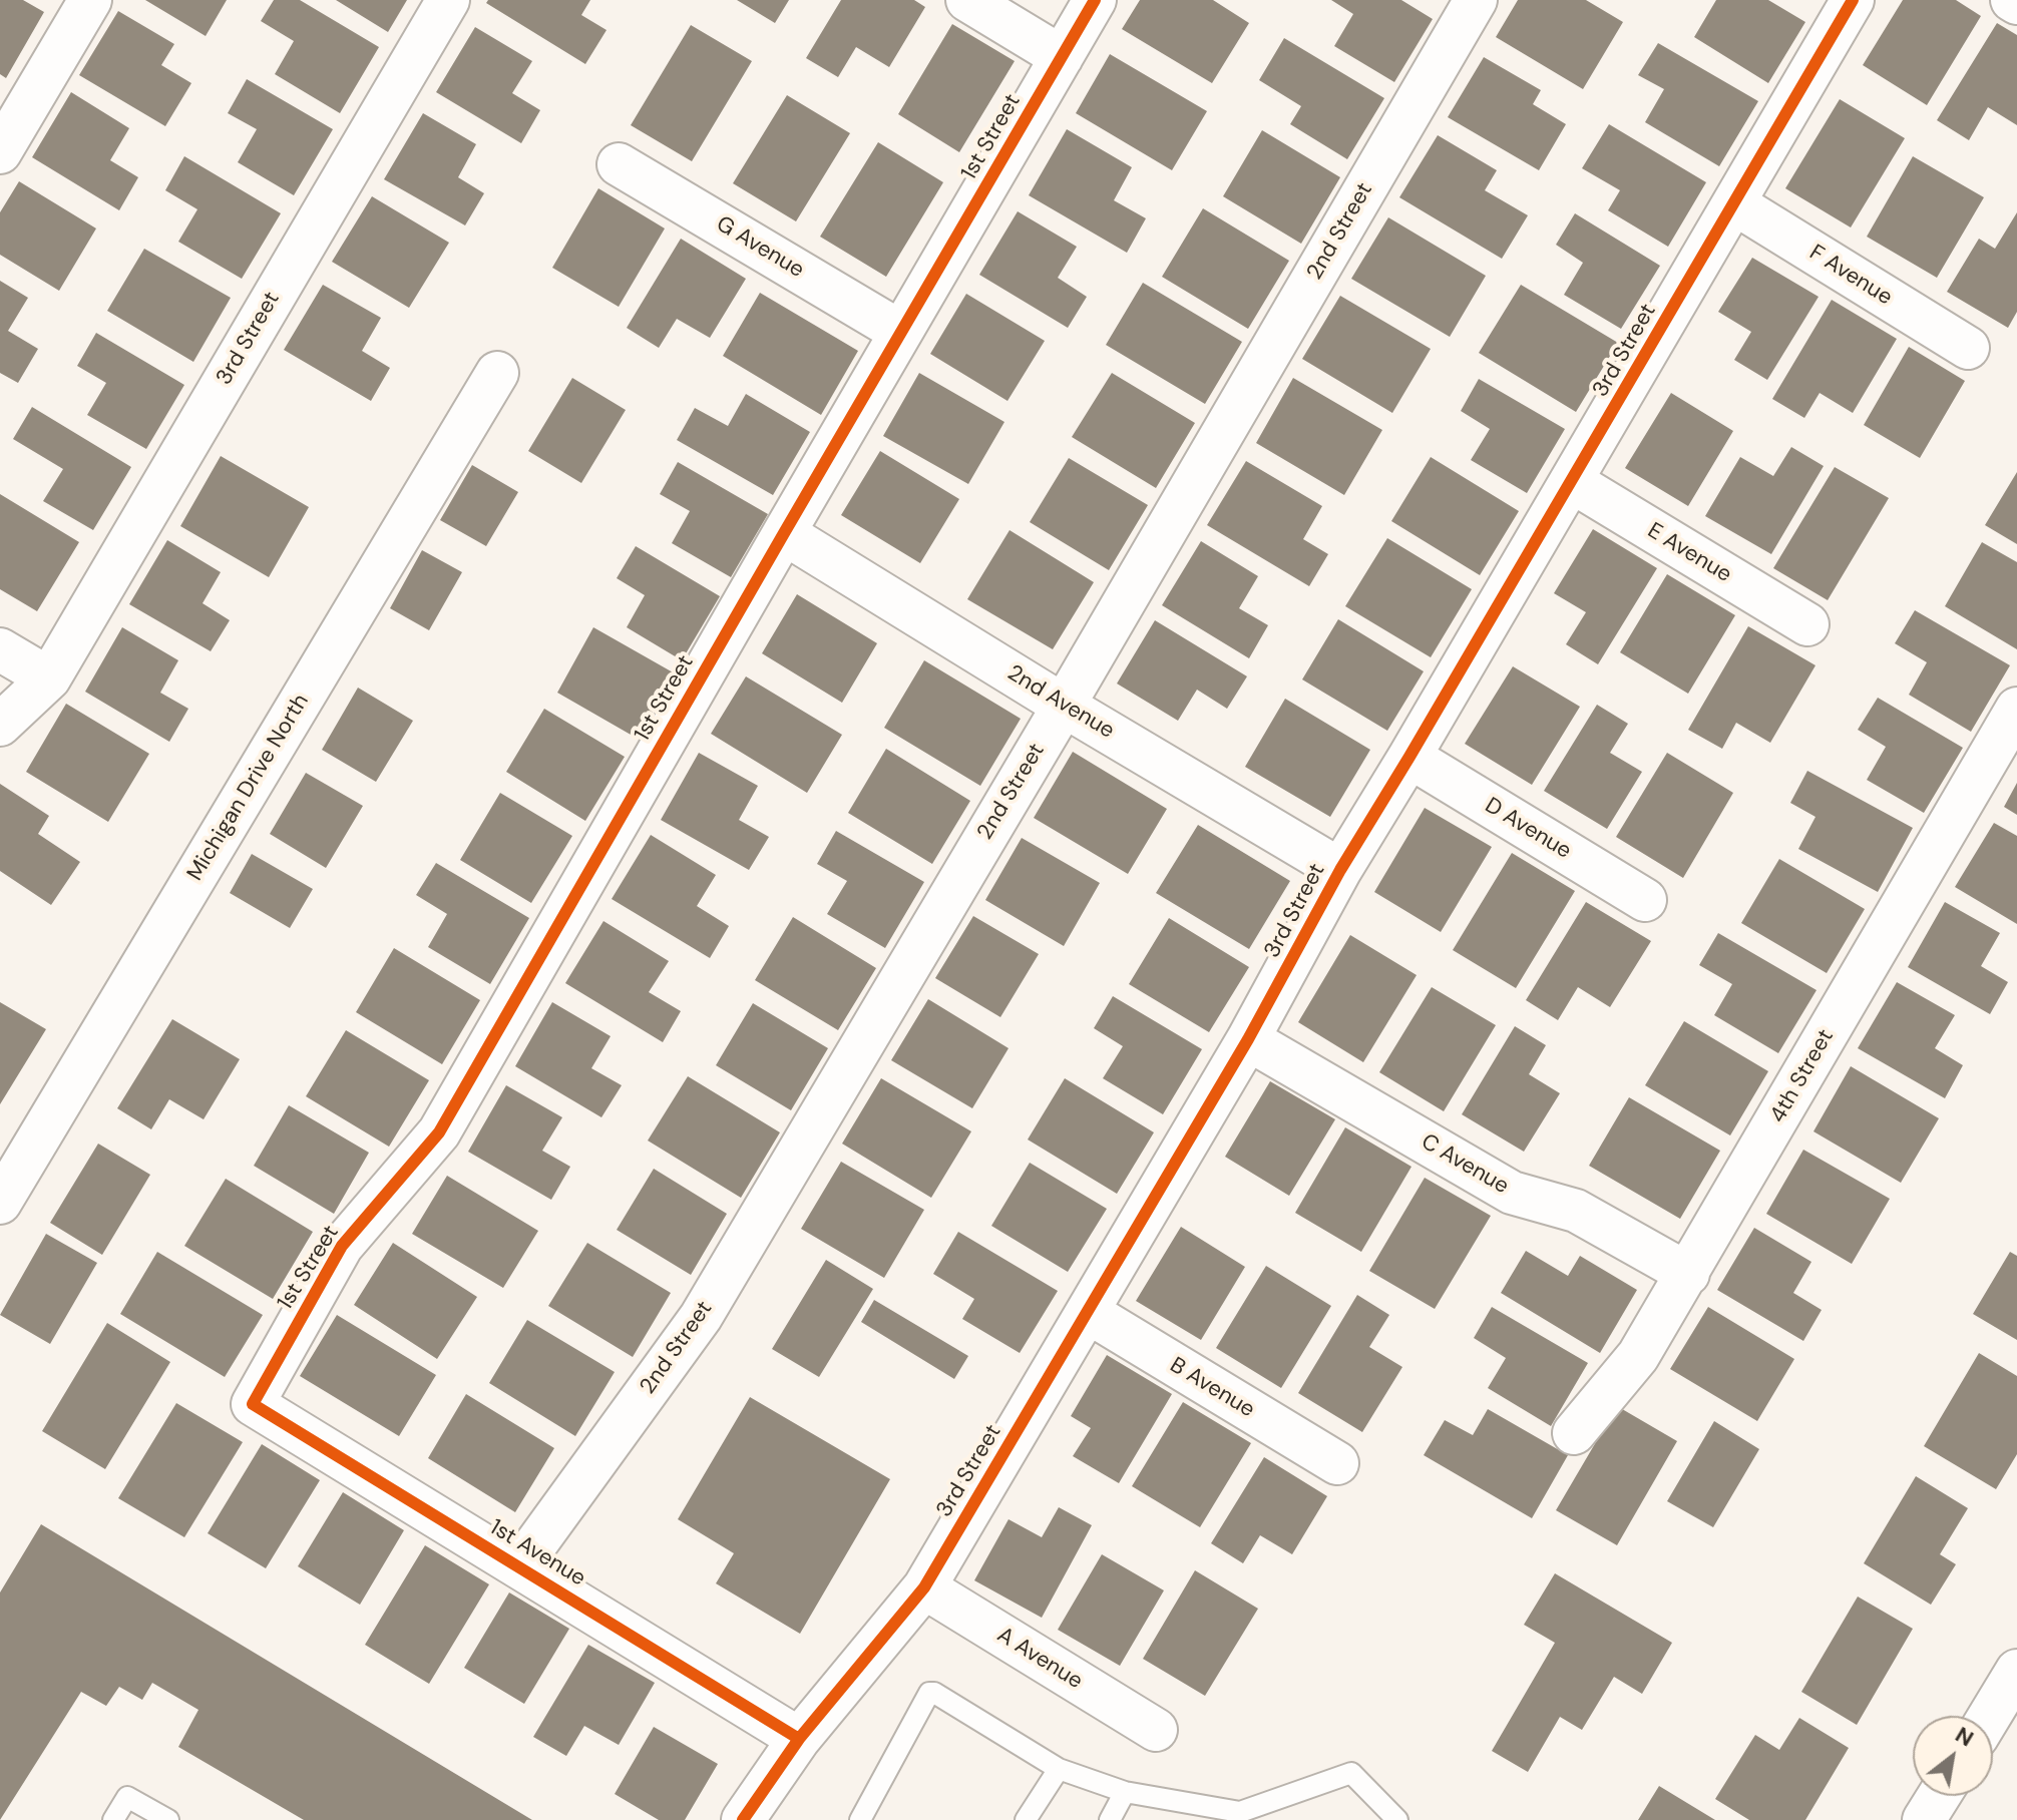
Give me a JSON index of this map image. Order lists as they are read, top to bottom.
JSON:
{
  "streets": {
    "street": [
      "1st Street",
      "2nd Street",
      "G Avenue",
      "F Avenue",
      "3rd Street",
      "E Avenue",
      "2nd Avenue",
      "Michigan Drive North",
      "D Avenue",
      "4th Street",
      "C Avenue",
      "B Avenue",
      "1st Avenue",
      "A Avenue"
    ]
  },
  "crossings": [
    ["1st Street", "G Avenue"],
    ["1st Street", "2nd Avenue"],
    ["1st Street", "1st Avenue"],
    ["2nd Street", "2nd Avenue"],
    ["2nd Street", "1st Avenue"],
    ["F Avenue", "3rd Street"],
    ["3rd Street", "E Avenue"],
    ["3rd Street", "2nd Avenue"],
    ["3rd Street", "D Avenue"],
    ["3rd Street", "C Avenue"],
    ["3rd Street", "B Avenue"],
    ["3rd Street", "1st Avenue"],
    ["3rd Street", "A Avenue"],
    ["4th Street", "C Avenue"]
  ],
  "north": "top right"
}
